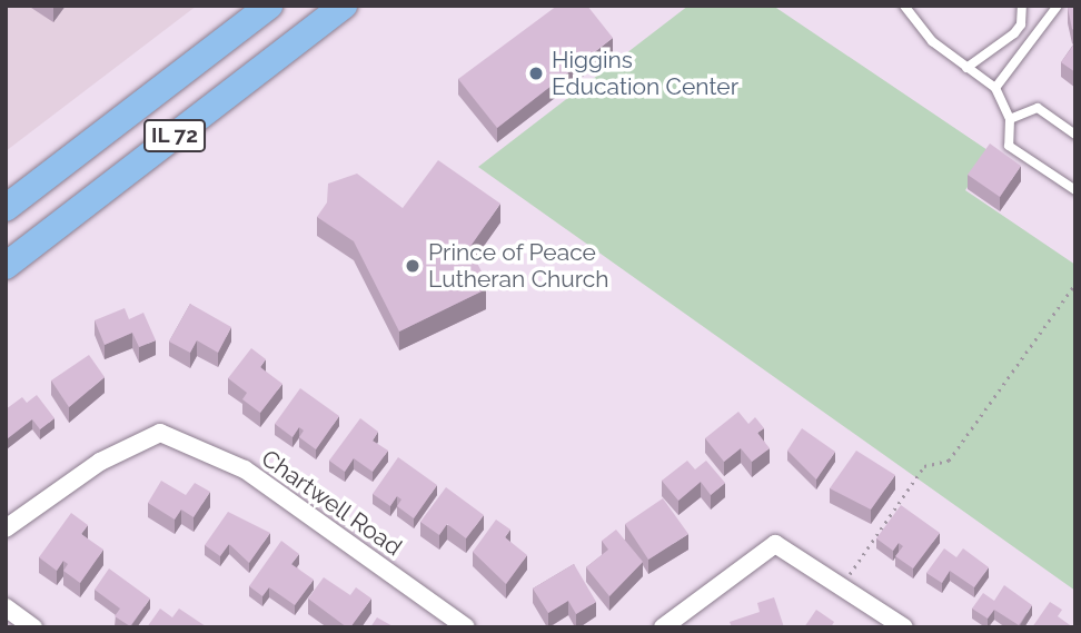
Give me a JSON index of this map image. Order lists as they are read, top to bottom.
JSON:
{
  "streets": {
    "main road": ["IL 72"],
    "street": ["Chartwell Road"]
  },
  "places": ["Higgins Education Center", "Prince of Peace Lutheran Church"]
}
